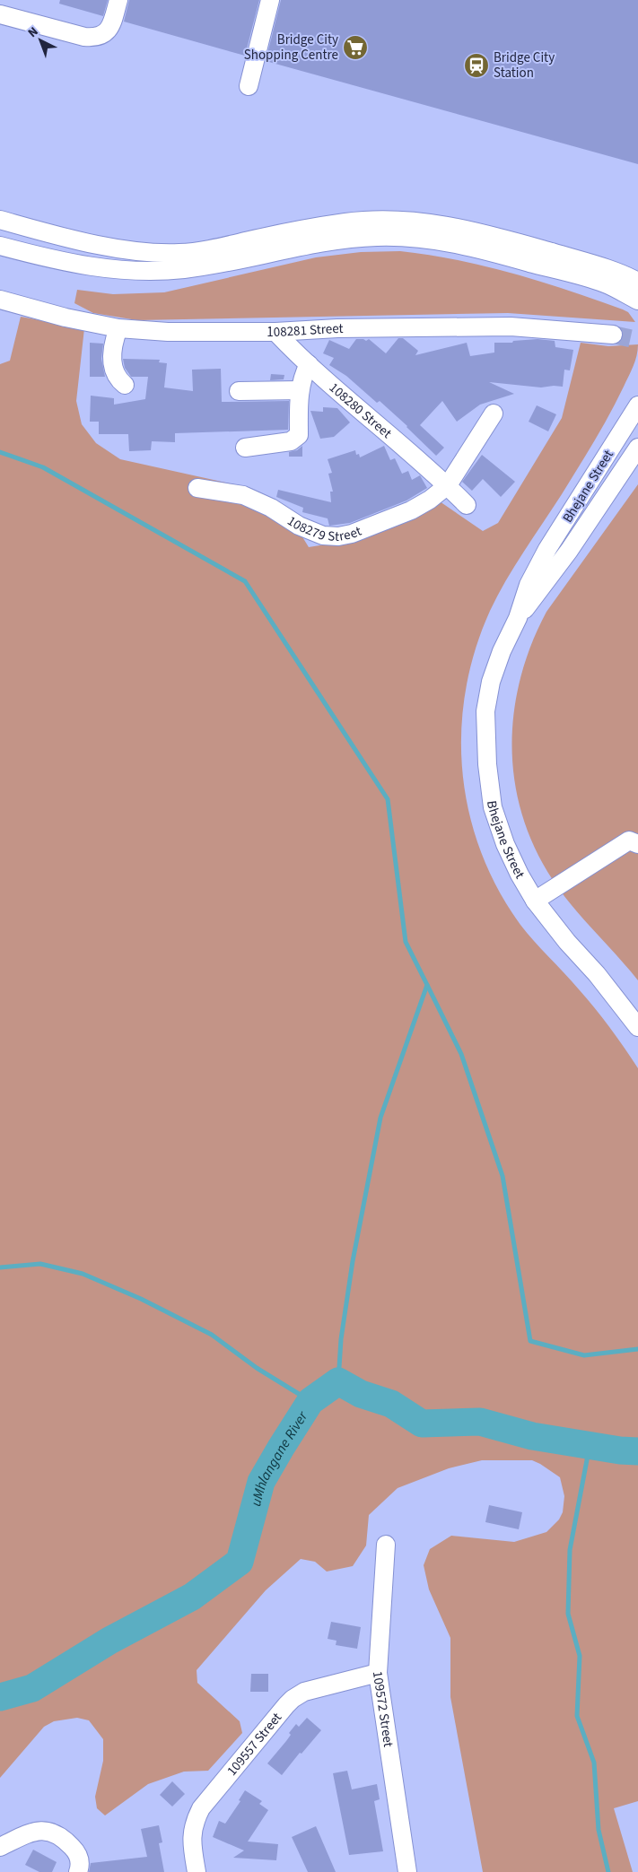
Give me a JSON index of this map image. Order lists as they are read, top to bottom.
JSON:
{
  "streets": {
    "street": [
      "108281 Street",
      "108280 Street",
      "Bhejane Street",
      "108279 Street",
      "109572 Street",
      "109557 Street"
    ]
  },
  "crossings": [
    ["108281 Street", "108280 Street"],
    ["108280 Street", "108279 Street"],
    ["109572 Street", "109557 Street"]
  ],
  "water": ["uMhlangane River"],
  "places": {
    "supermarket": ["Bridge City Shopping Centre"],
    "station": ["Bridge City Station"]
  },
  "north": "top left"
}
